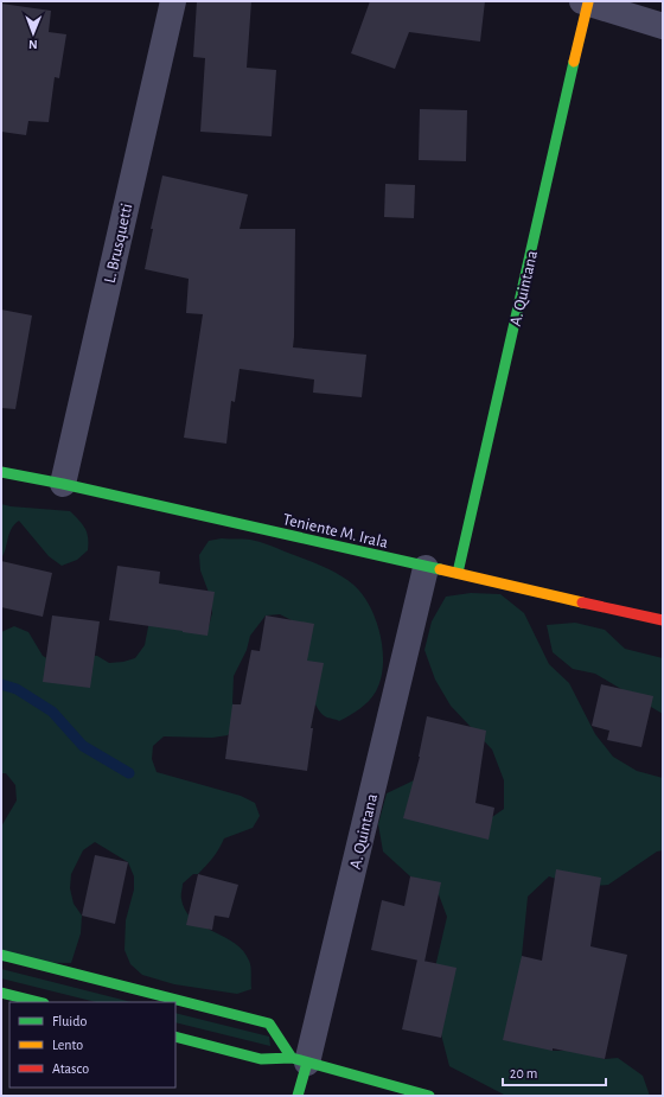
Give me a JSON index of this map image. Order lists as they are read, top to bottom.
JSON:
{
  "streets": {
    "street": ["L. Brusquetti", "A. Quintana", "Teniente M. Irala"]
  },
  "crossings": [
    ["L. Brusquetti", "Teniente M. Irala"],
    ["A. Quintana", "Teniente M. Irala"]
  ],
  "legend": ["Fluido", "Lento", "Atasco"],
  "scale_bar": "20 m",
  "north": "bottom"
}
